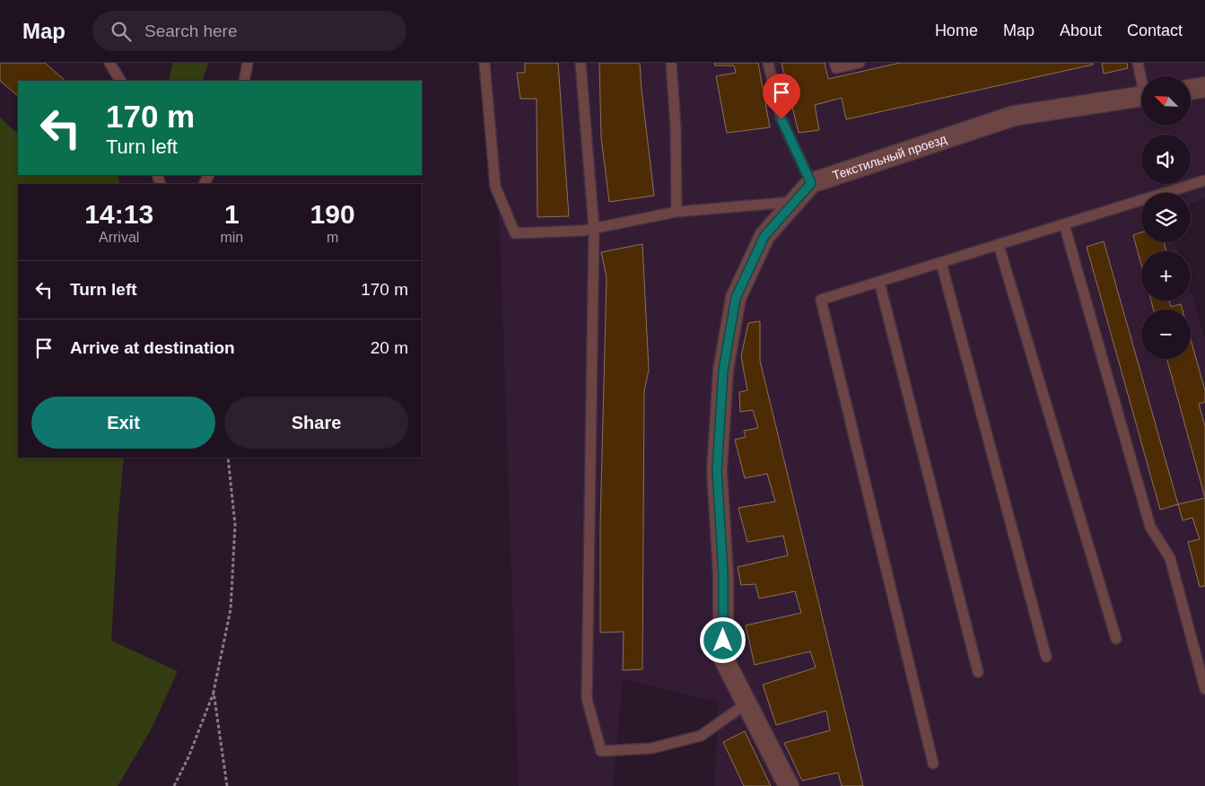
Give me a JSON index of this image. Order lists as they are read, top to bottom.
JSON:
{
  "streets": {
    "street": ["Текстильный проезд"]
  },
  "north": "top left",
  "page": {
    "header": "Map",
    "search": "Search here",
    "nav": [
      "Home",
      "Map",
      "About",
      "Contact"
    ],
    "map_buttons": ["+", "−"],
    "turn": ["170 m", "Turn left"],
    "eta": [
      "14:13",
      "Arrival",
      "1",
      "min",
      "190",
      "m"
    ],
    "list": [
      {
        "name": "Turn left",
        "value": "170 m"
      },
      {
        "name": "Arrive at destination",
        "value": "20 m"
      }
    ],
    "buttons": ["Exit", "Share"]
  }
}
